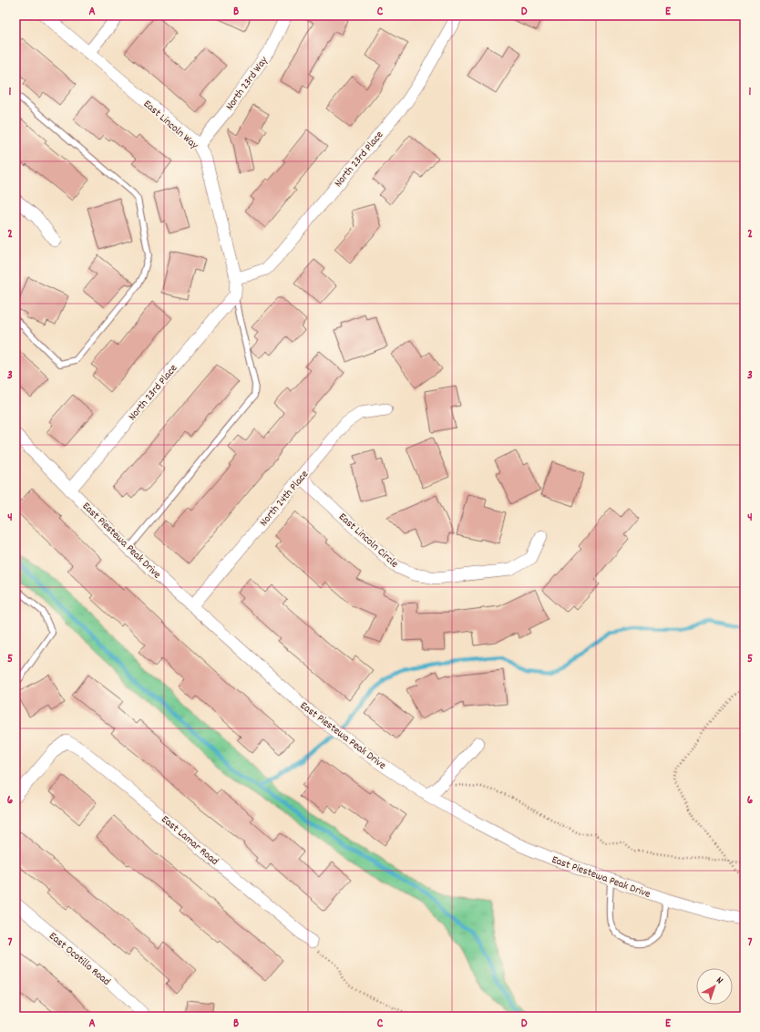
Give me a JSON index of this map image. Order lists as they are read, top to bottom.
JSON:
{
  "streets": {
    "street": [
      "North 23rd Way",
      "East Lincoln Way",
      "North 23rd Place",
      "North 24th Place",
      "East Piestewa Peak Drive",
      "East Lincoln Circle",
      "East Lamar Road",
      "East Ocotillo Road"
    ]
  },
  "crossings": [
    ["North 23rd Way", "East Lincoln Way"],
    ["East Lincoln Way", "North 23rd Place"],
    ["North 23rd Place", "East Piestewa Peak Drive"],
    ["North 24th Place", "East Piestewa Peak Drive"],
    ["North 24th Place", "East Lincoln Circle"]
  ],
  "north": "top right",
  "grid": {
    "columns": [
      "A",
      "B",
      "C",
      "D",
      "E"
    ],
    "rows": [
      "1",
      "2",
      "3",
      "4",
      "5",
      "6",
      "7"
    ]
  }
}
